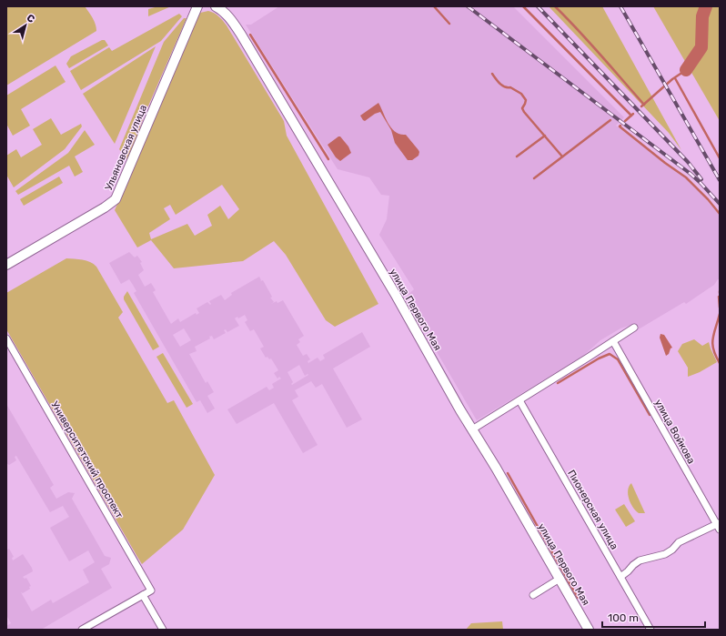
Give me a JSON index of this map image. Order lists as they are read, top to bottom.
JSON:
{
  "streets": {
    "street": [
      "Ульяновская улица",
      "улица Первого Мая",
      "улица Войкова",
      "Университетский проспект",
      "Пионерская улица"
    ]
  },
  "scale_bar": "100 m",
  "north": "top right"
}
